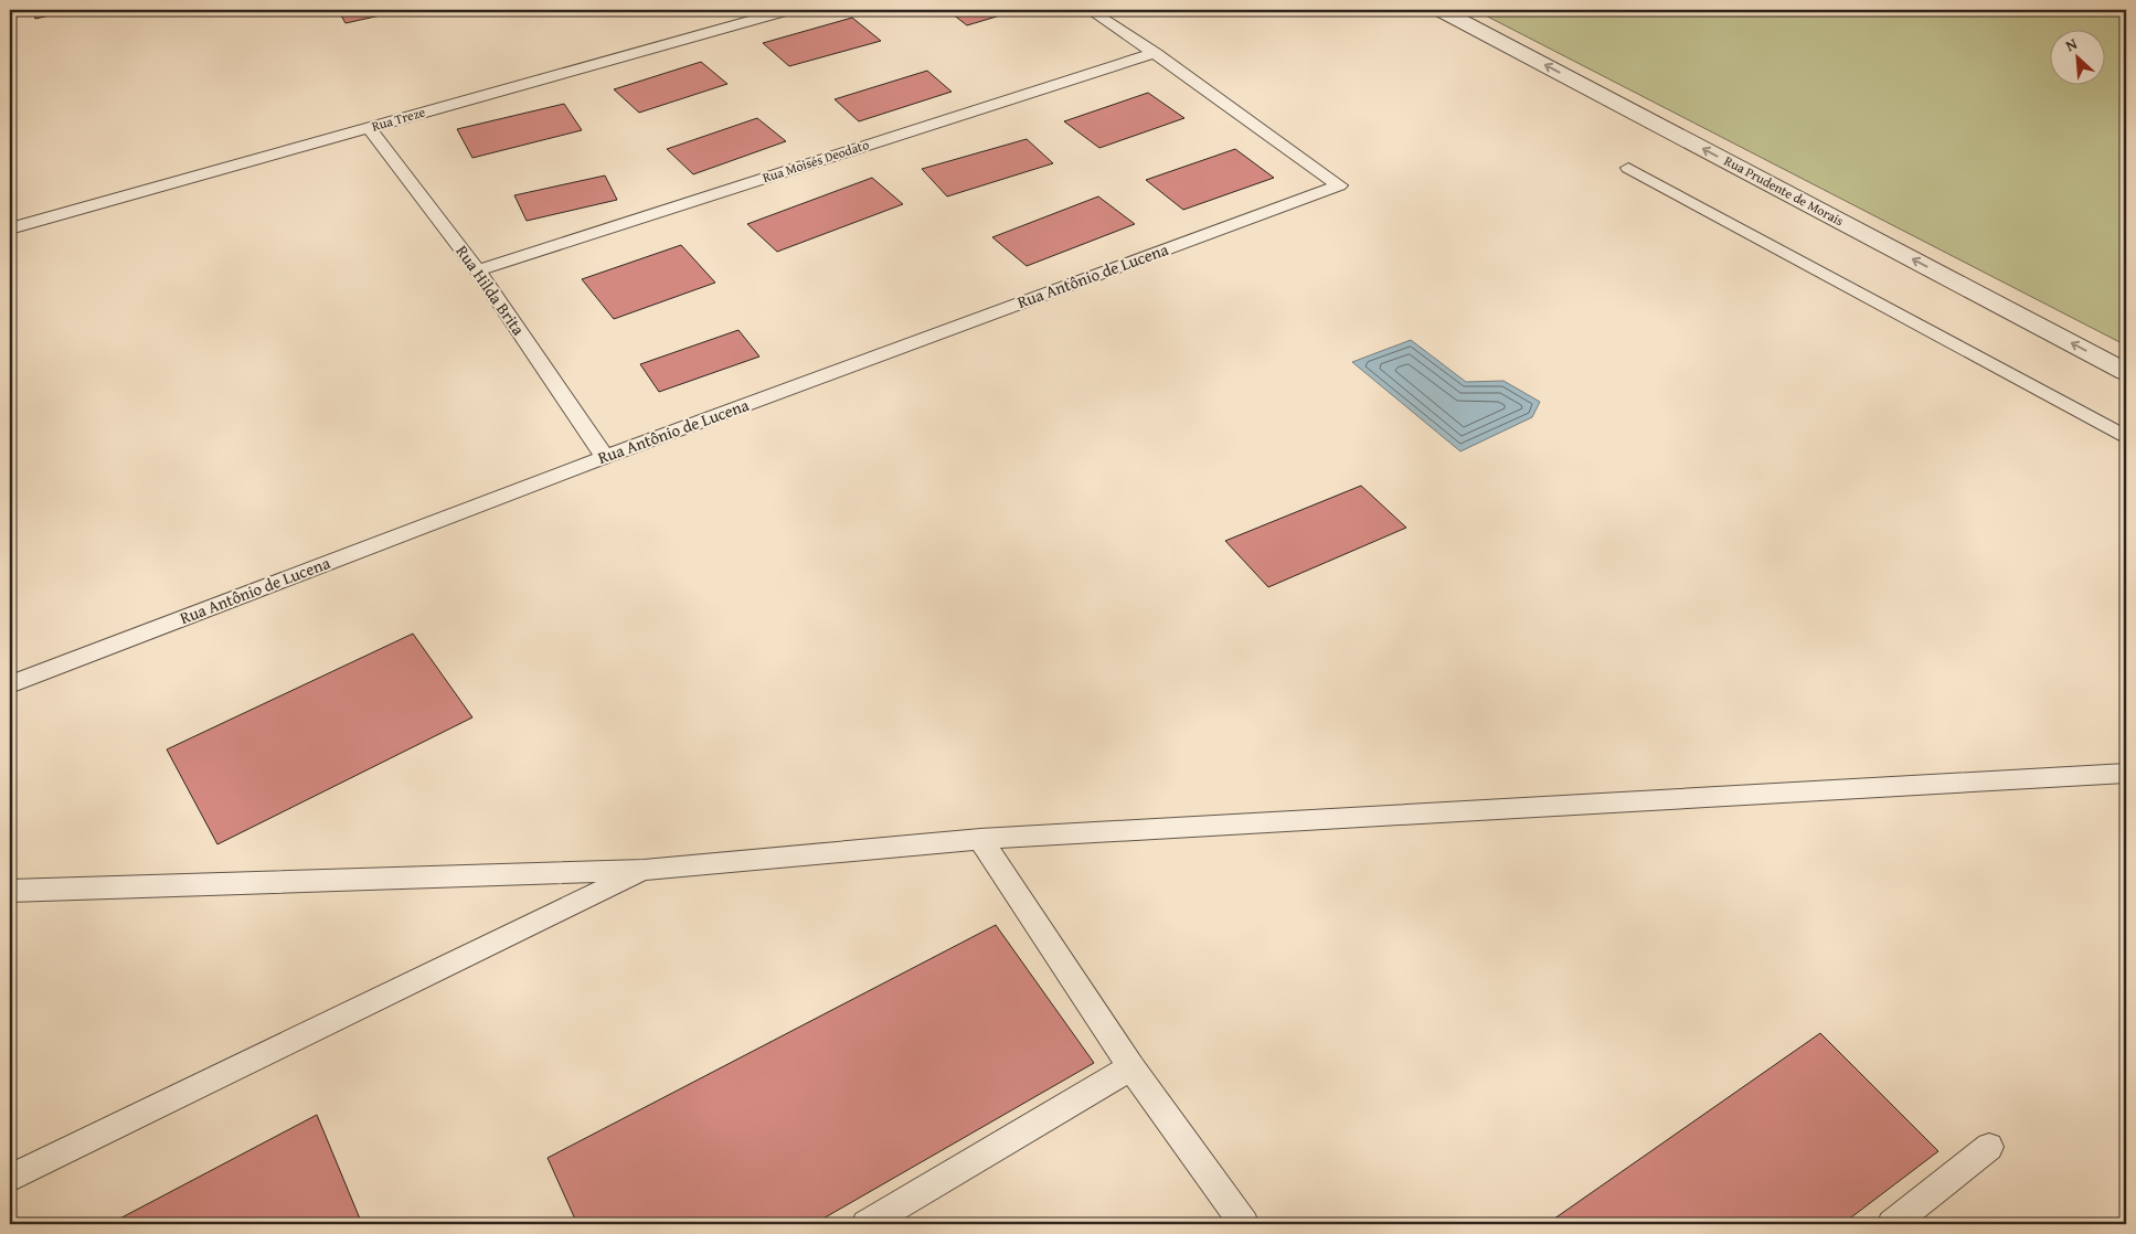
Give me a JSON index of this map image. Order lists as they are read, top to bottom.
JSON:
{
  "streets": {
    "street": ["Rua Prudente de Morais"],
    "lane": [
      "Rua Treze",
      "Rua Moisés Deodato",
      "Rua Antônio de Lucena",
      "Rua Hilda Brita"
    ]
  },
  "crossings": [
    ["Rua Treze", "Rua Hilda Brita"],
    ["Rua Moisés Deodato", "Rua Antônio de Lucena"],
    ["Rua Moisés Deodato", "Rua Hilda Brita"],
    ["Rua Antônio de Lucena", "Rua Hilda Brita"]
  ],
  "one_way": ["Rua Prudente de Morais"],
  "north": "top left"
}
